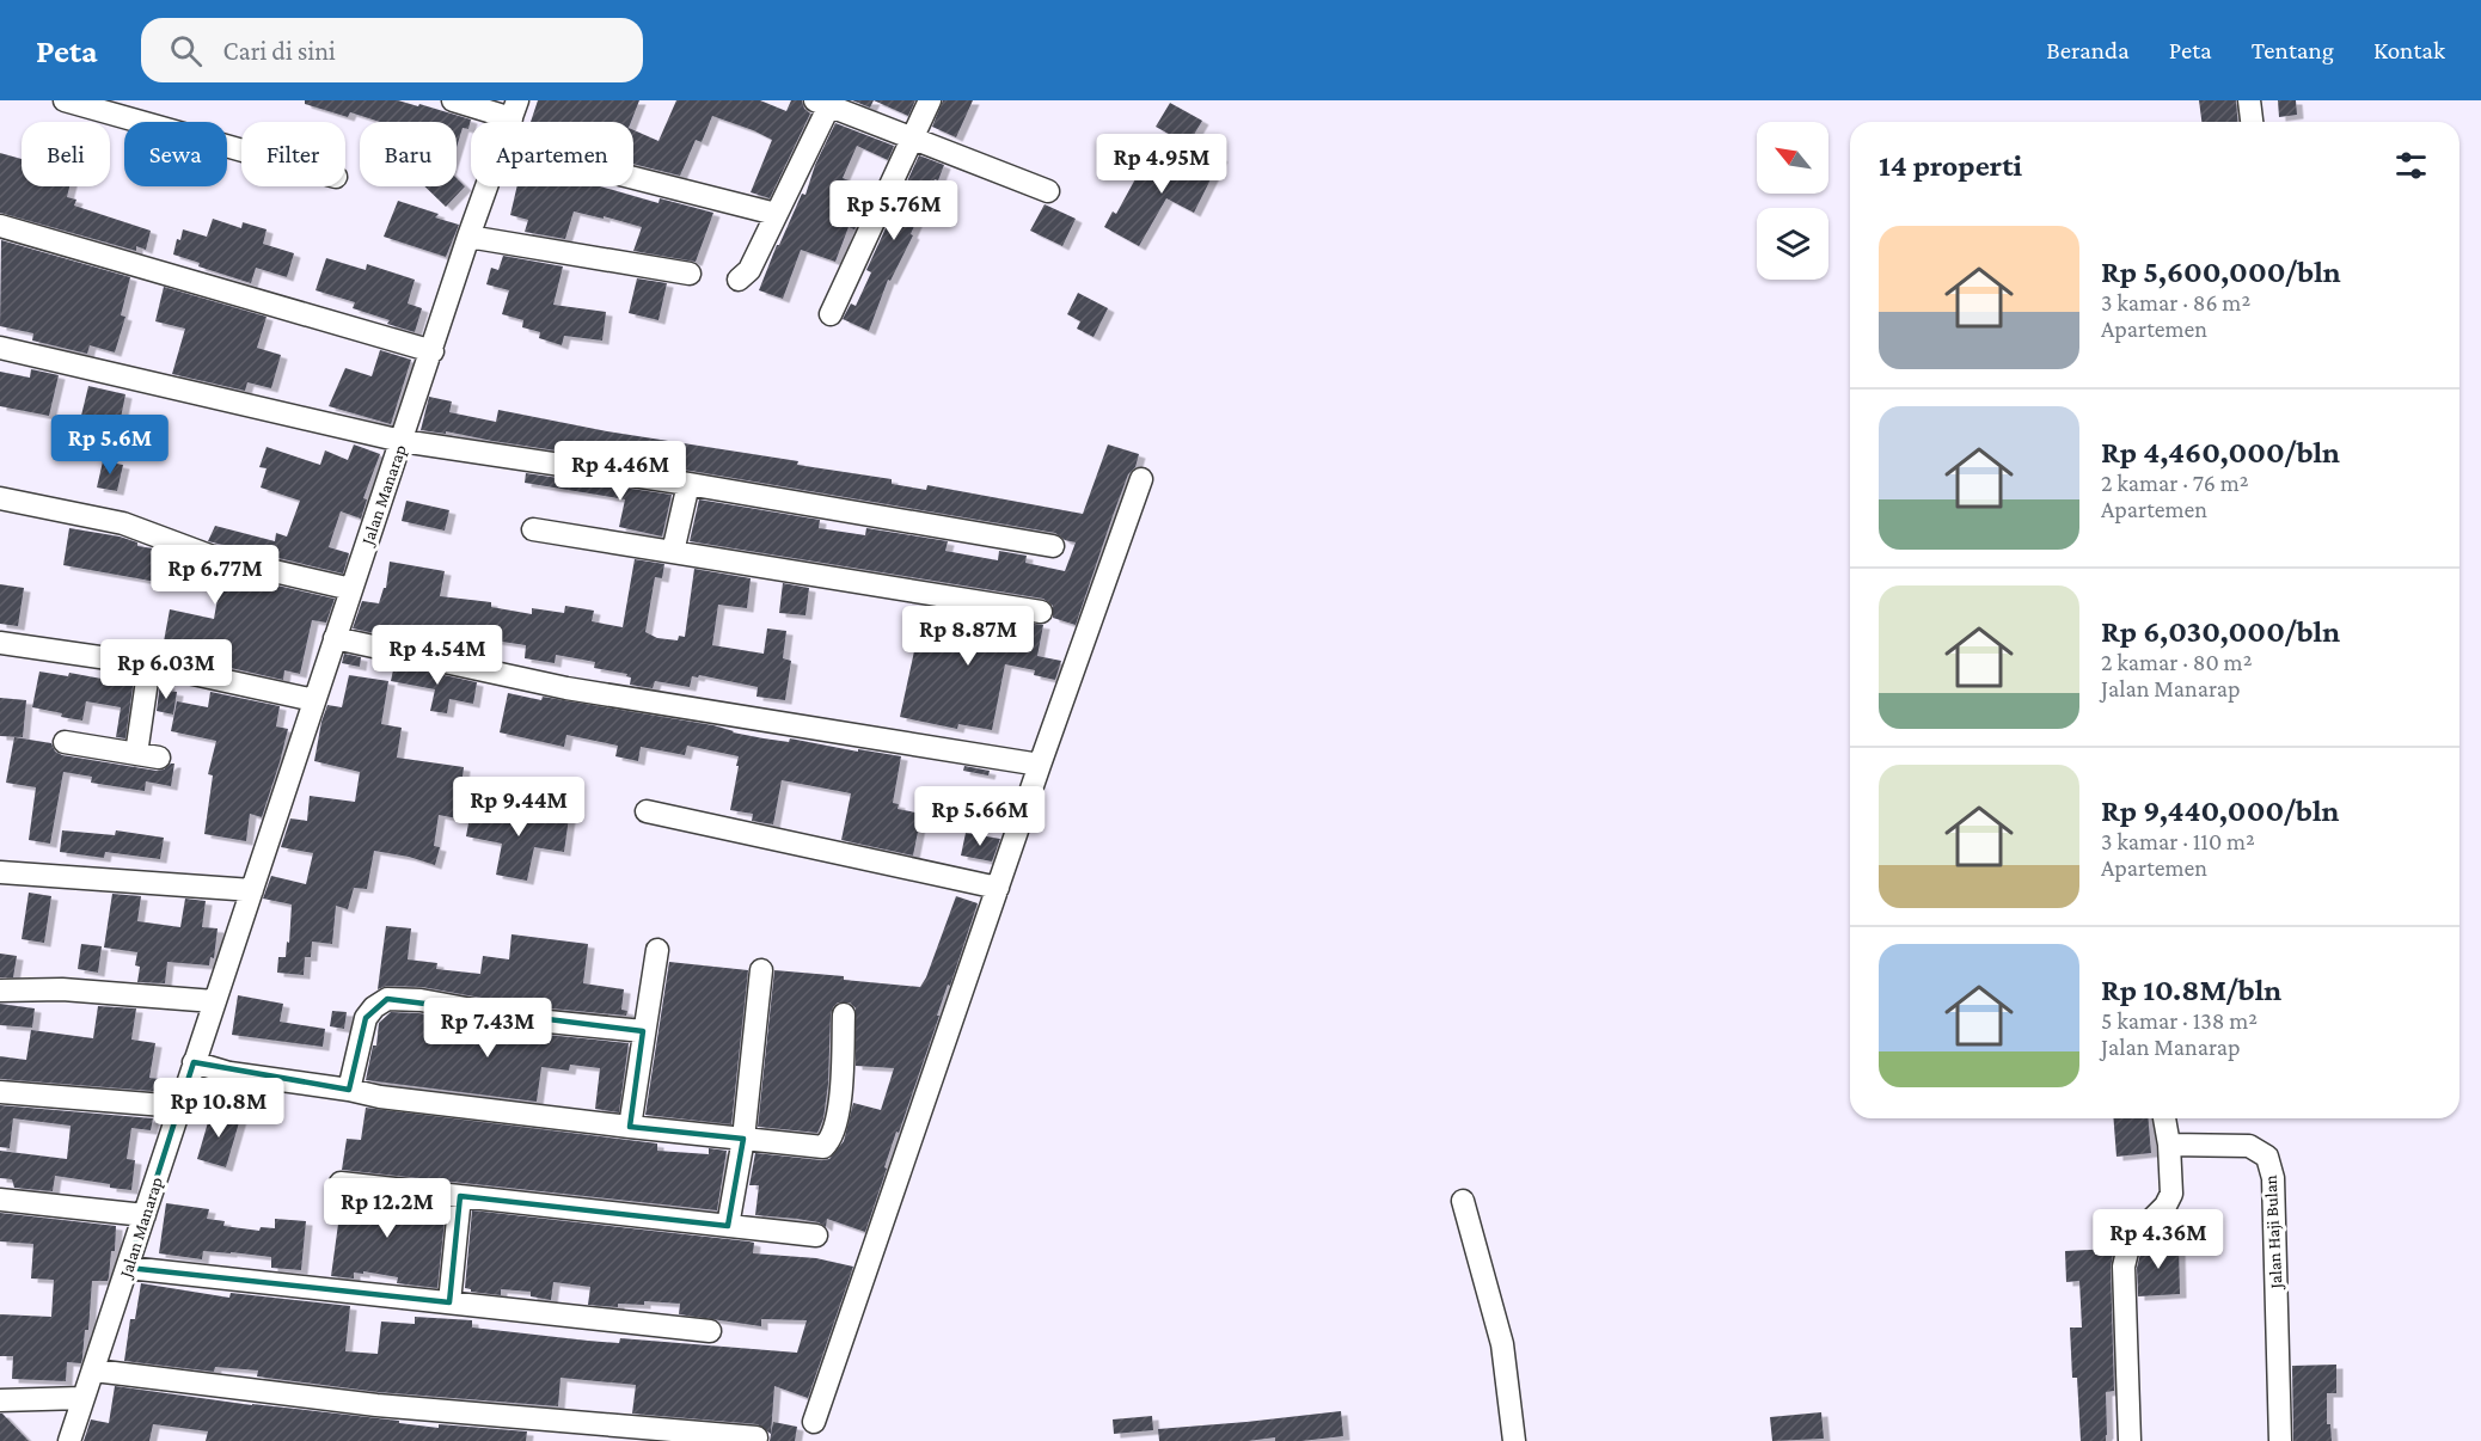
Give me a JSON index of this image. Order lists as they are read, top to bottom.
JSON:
{
  "streets": {
    "street": ["Jalan Manarap", "Jalan Haji Bulan"]
  },
  "north": "top left",
  "page": {
    "header": "Peta",
    "search": "Cari di sini",
    "nav": [
      "Beranda",
      "Peta",
      "Tentang",
      "Kontak"
    ],
    "chip": [
      "Beli",
      "Sewa",
      "Filter",
      "Baru",
      "Apartemen"
    ],
    "heading": "14 properti",
    "price": [
      "Rp 4.95M",
      "Rp 5.76M",
      "Rp 5.6M",
      "Rp 4.46M",
      "Rp 6.77M",
      "Rp 8.87M",
      "Rp 4.54M",
      "Rp 6.03M",
      "Rp 9.44M",
      "Rp 5.66M",
      "Rp 7.43M",
      "Rp 10.8M",
      "Rp 12.2M",
      "Rp 4.36M"
    ],
    "list": [
      {
        "name": "Rp 5,600,000/bln",
        "note": "3 kamar · 86 m² · Apartemen"
      },
      {
        "name": "Rp 4,460,000/bln",
        "note": "2 kamar · 76 m² · Apartemen"
      },
      {
        "name": "Rp 6,030,000/bln",
        "note": "2 kamar · 80 m² · Jalan Manarap"
      },
      {
        "name": "Rp 9,440,000/bln",
        "note": "3 kamar · 110 m² · Apartemen"
      },
      {
        "name": "Rp 10.8M/bln",
        "note": "5 kamar · 138 m² · Jalan Manarap"
      }
    ]
  }
}
